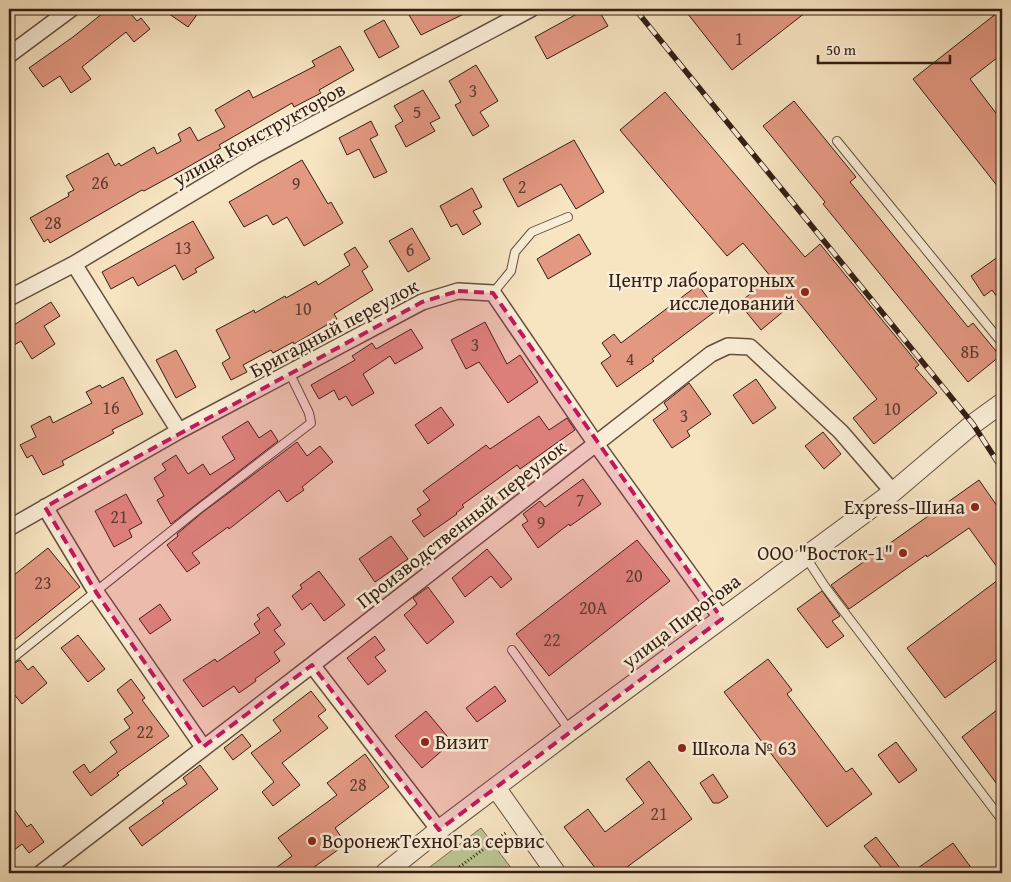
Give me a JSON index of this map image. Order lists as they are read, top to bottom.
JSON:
{
  "streets": {
    "street": [
      "улица Конструкторов",
      "Бригадный переулок",
      "Производственный переулок",
      "улица Пирогова"
    ]
  },
  "crossings": [
    ["Производственный переулок", "улица Пирогова"]
  ],
  "places": [
    "Центр лабораторных исследований",
    "Express-Шина",
    "ООО \"Восток-1\"",
    "Визит",
    "Школа № 63",
    "ВоронежТехноГаз сервис"
  ],
  "house_numbers": [
    "1",
    "3",
    "5",
    "26",
    "9",
    "2",
    "28",
    "13",
    "6",
    "10",
    "3",
    "8Б",
    "4",
    "16",
    "10",
    "3",
    "7",
    "21",
    "9",
    "20",
    "23",
    "20А",
    "22",
    "22",
    "28",
    "21"
  ],
  "scale_bar": "50 m"
}
